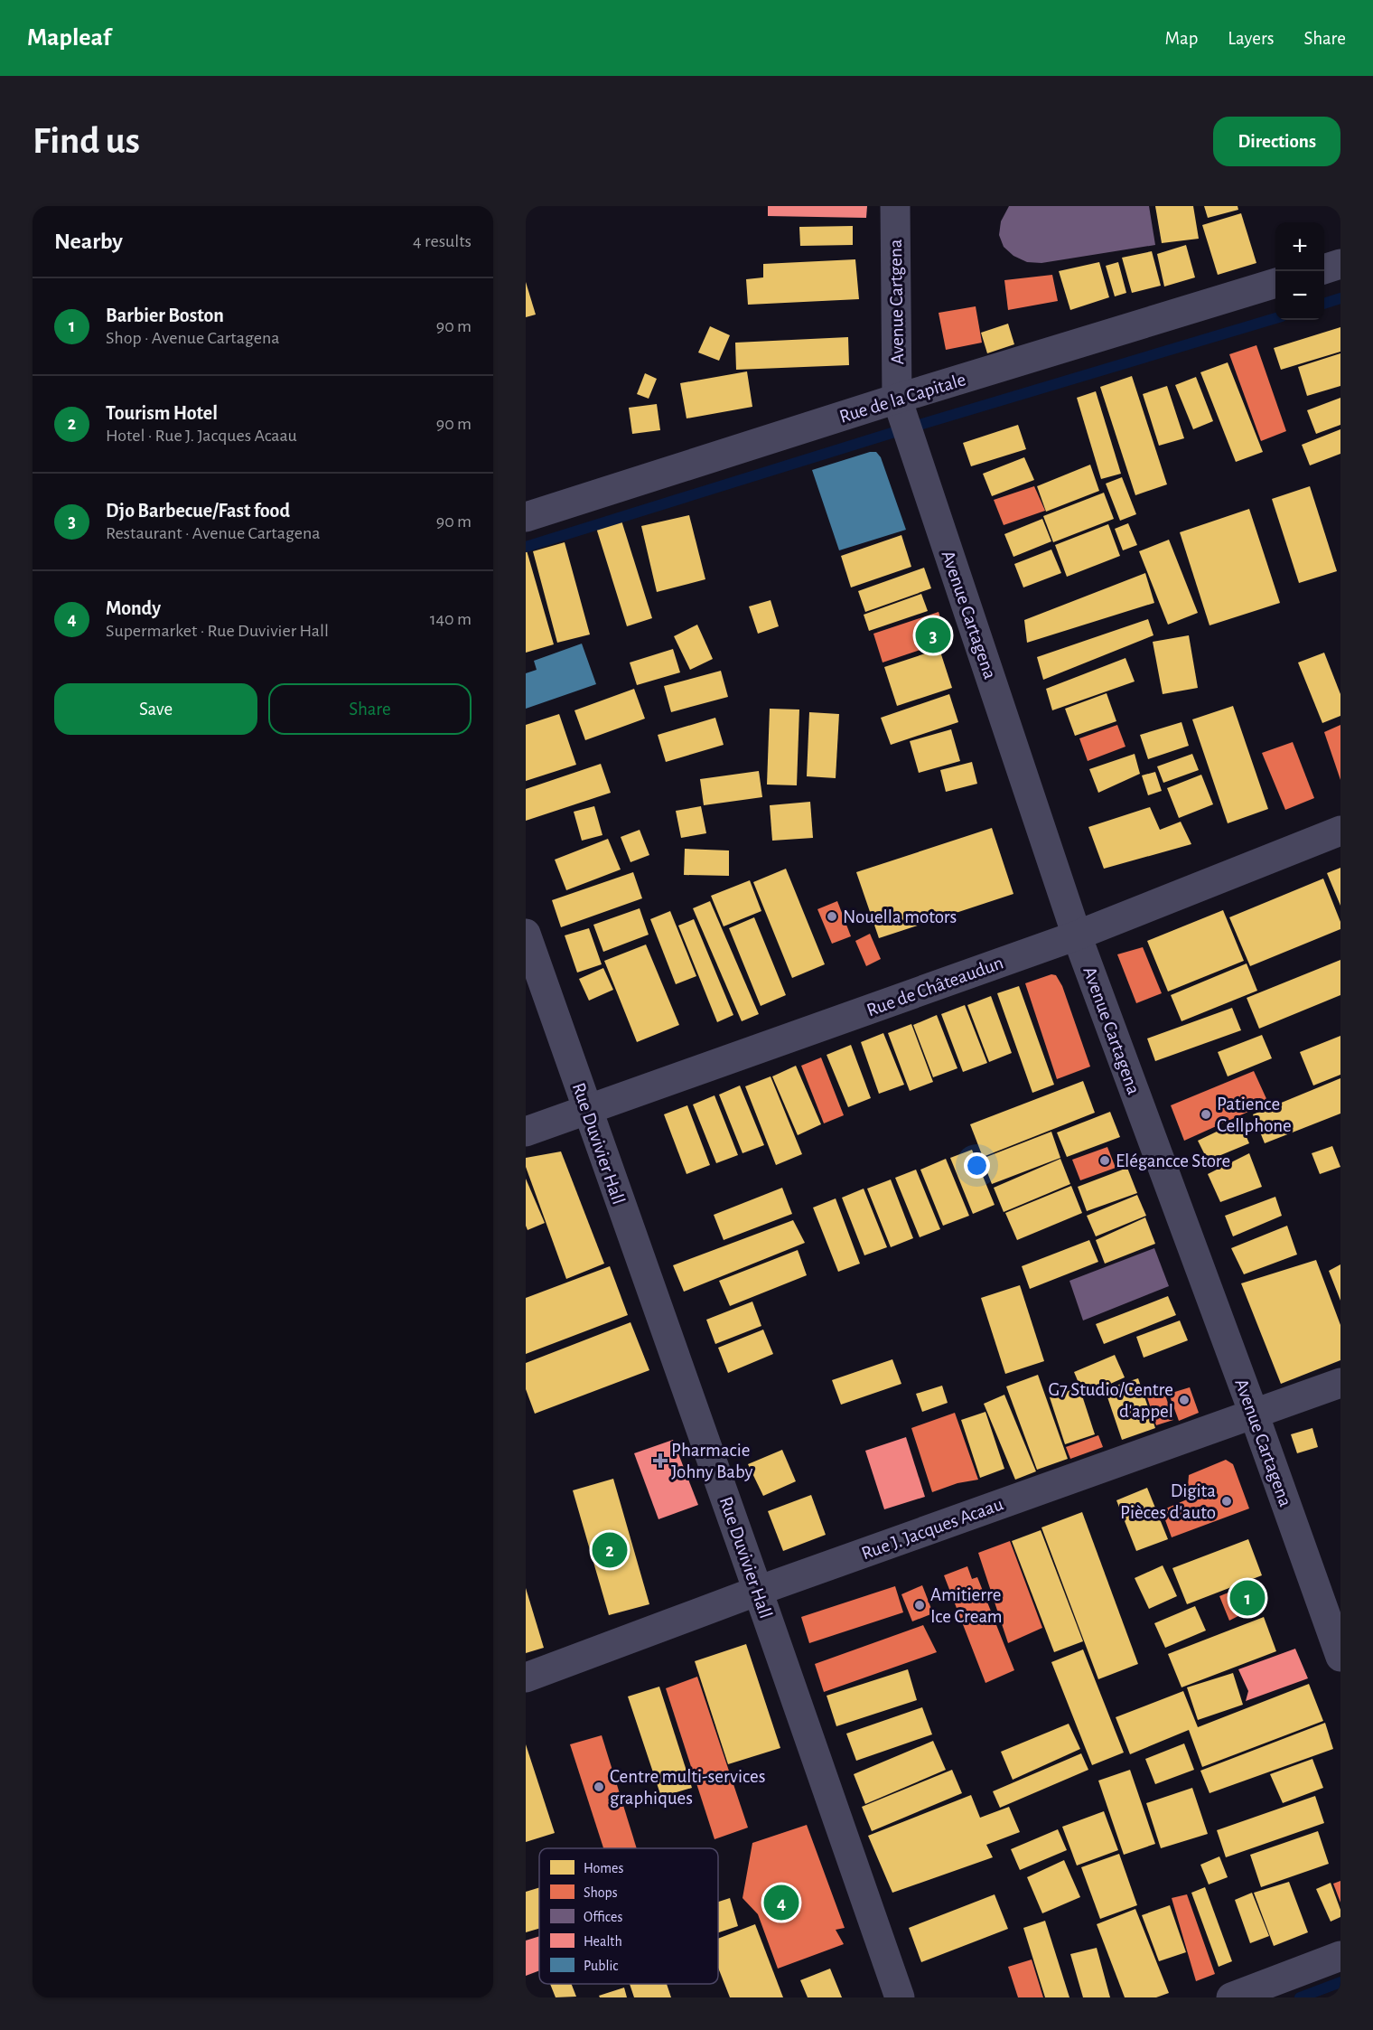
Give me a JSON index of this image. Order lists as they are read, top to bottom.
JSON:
{
  "streets": {
    "street": [
      "Avenue Cartgena",
      "Rue de la Capitale",
      "Avenue Cartagena",
      "Rue de Châteaudun",
      "Rue Duvivier Hall",
      "Rue J. Jacques Acaau"
    ]
  },
  "crossings": [
    ["Avenue Cartgena", "Rue de la Capitale"],
    ["Avenue Cartgena", "Avenue Cartagena"],
    ["Rue de la Capitale", "Avenue Cartagena"],
    ["Avenue Cartagena", "Rue de Châteaudun"],
    ["Avenue Cartagena", "Rue J. Jacques Acaau"],
    ["Rue de Châteaudun", "Rue Duvivier Hall"],
    ["Rue Duvivier Hall", "Rue J. Jacques Acaau"]
  ],
  "places": {
    "other": [
      "Nouella motors",
      "Patience Cellphone",
      "Elégancce Store",
      "G7 Studio/Centre d'appel",
      "Digita Pièces d'auto",
      "Amitierre Ice Cream",
      "Centre multi-services graphiques"
    ],
    "health": ["Pharmacie Johny Baby"]
  },
  "legend": [
    "Homes",
    "Shops",
    "Offices",
    "Health",
    "Public"
  ],
  "page": {
    "header": "Mapleaf",
    "nav": ["Map", "Layers", "Share"],
    "buttons": [
      "Directions",
      ["Save", "Share"]
    ],
    "title": "Find us",
    "heading": ["Nearby", "4 results"],
    "map_buttons": ["+", "−"],
    "list": [
      {
        "mark": "1",
        "name": "Barbier Boston",
        "note": "Shop · Avenue Cartagena",
        "value": "90 m"
      },
      {
        "mark": "2",
        "name": "Tourism Hotel",
        "note": "Hotel · Rue J. Jacques Acaau",
        "value": "90 m"
      },
      {
        "mark": "3",
        "name": "Djo Barbecue/Fast food",
        "note": "Restaurant · Avenue Cartagena",
        "value": "90 m"
      },
      {
        "mark": "4",
        "name": "Mondy",
        "note": "Supermarket · Rue Duvivier Hall",
        "value": "140 m"
      }
    ],
    "pins": [
      "3",
      "2",
      "1",
      "4"
    ]
  }
}
